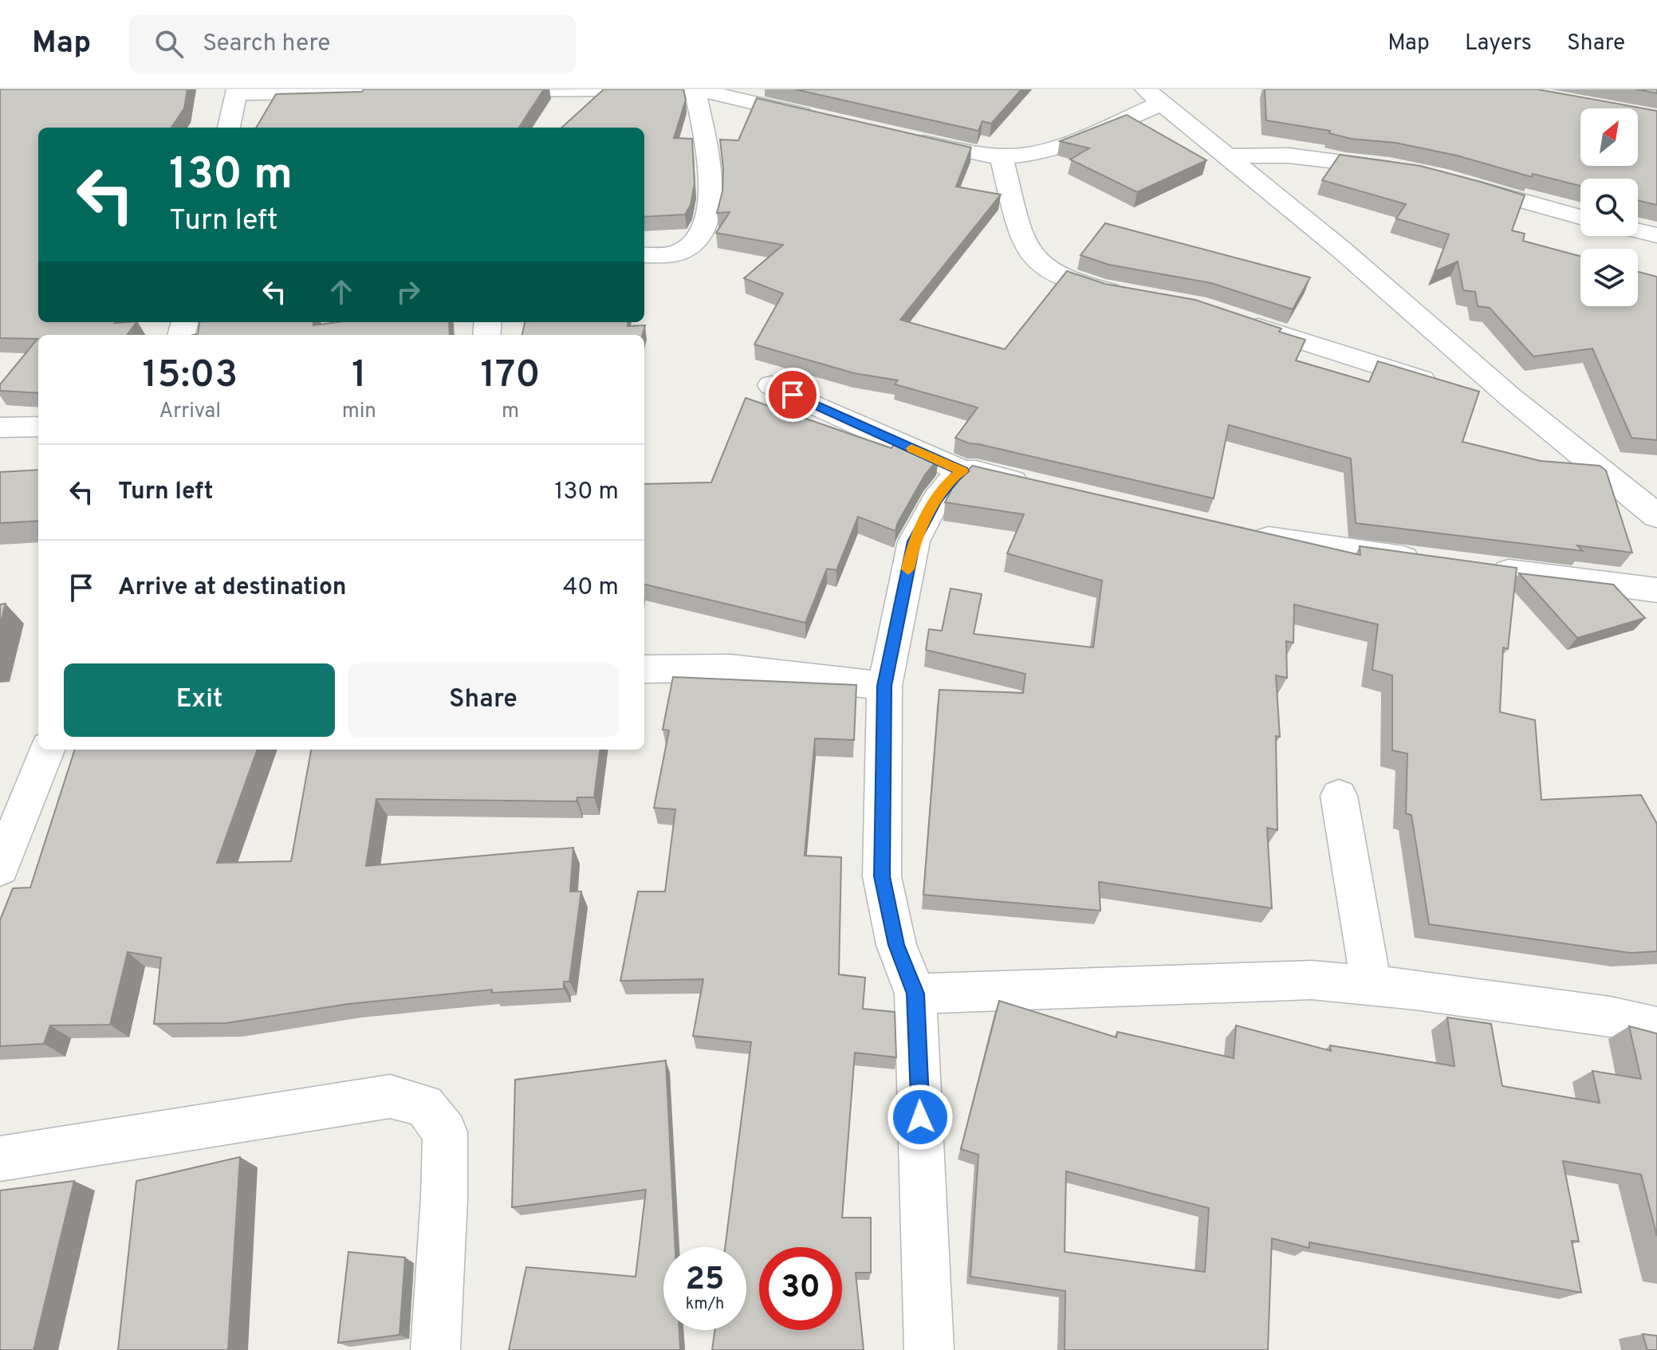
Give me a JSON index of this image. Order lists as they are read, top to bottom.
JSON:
{
  "north": "top right",
  "page": {
    "header": "Map",
    "search": "Search here",
    "nav": ["Map", "Layers", "Share"],
    "turn": ["130 m", "Turn left"],
    "eta": [
      "15:03",
      "Arrival",
      "1",
      "min",
      "170",
      "m"
    ],
    "list": [
      {
        "name": "Turn left",
        "value": "130 m"
      },
      {
        "name": "Arrive at destination",
        "value": "40 m"
      }
    ],
    "buttons": ["Exit", "Share"],
    "speed": "25 km/h",
    "limit": "30"
  }
}
